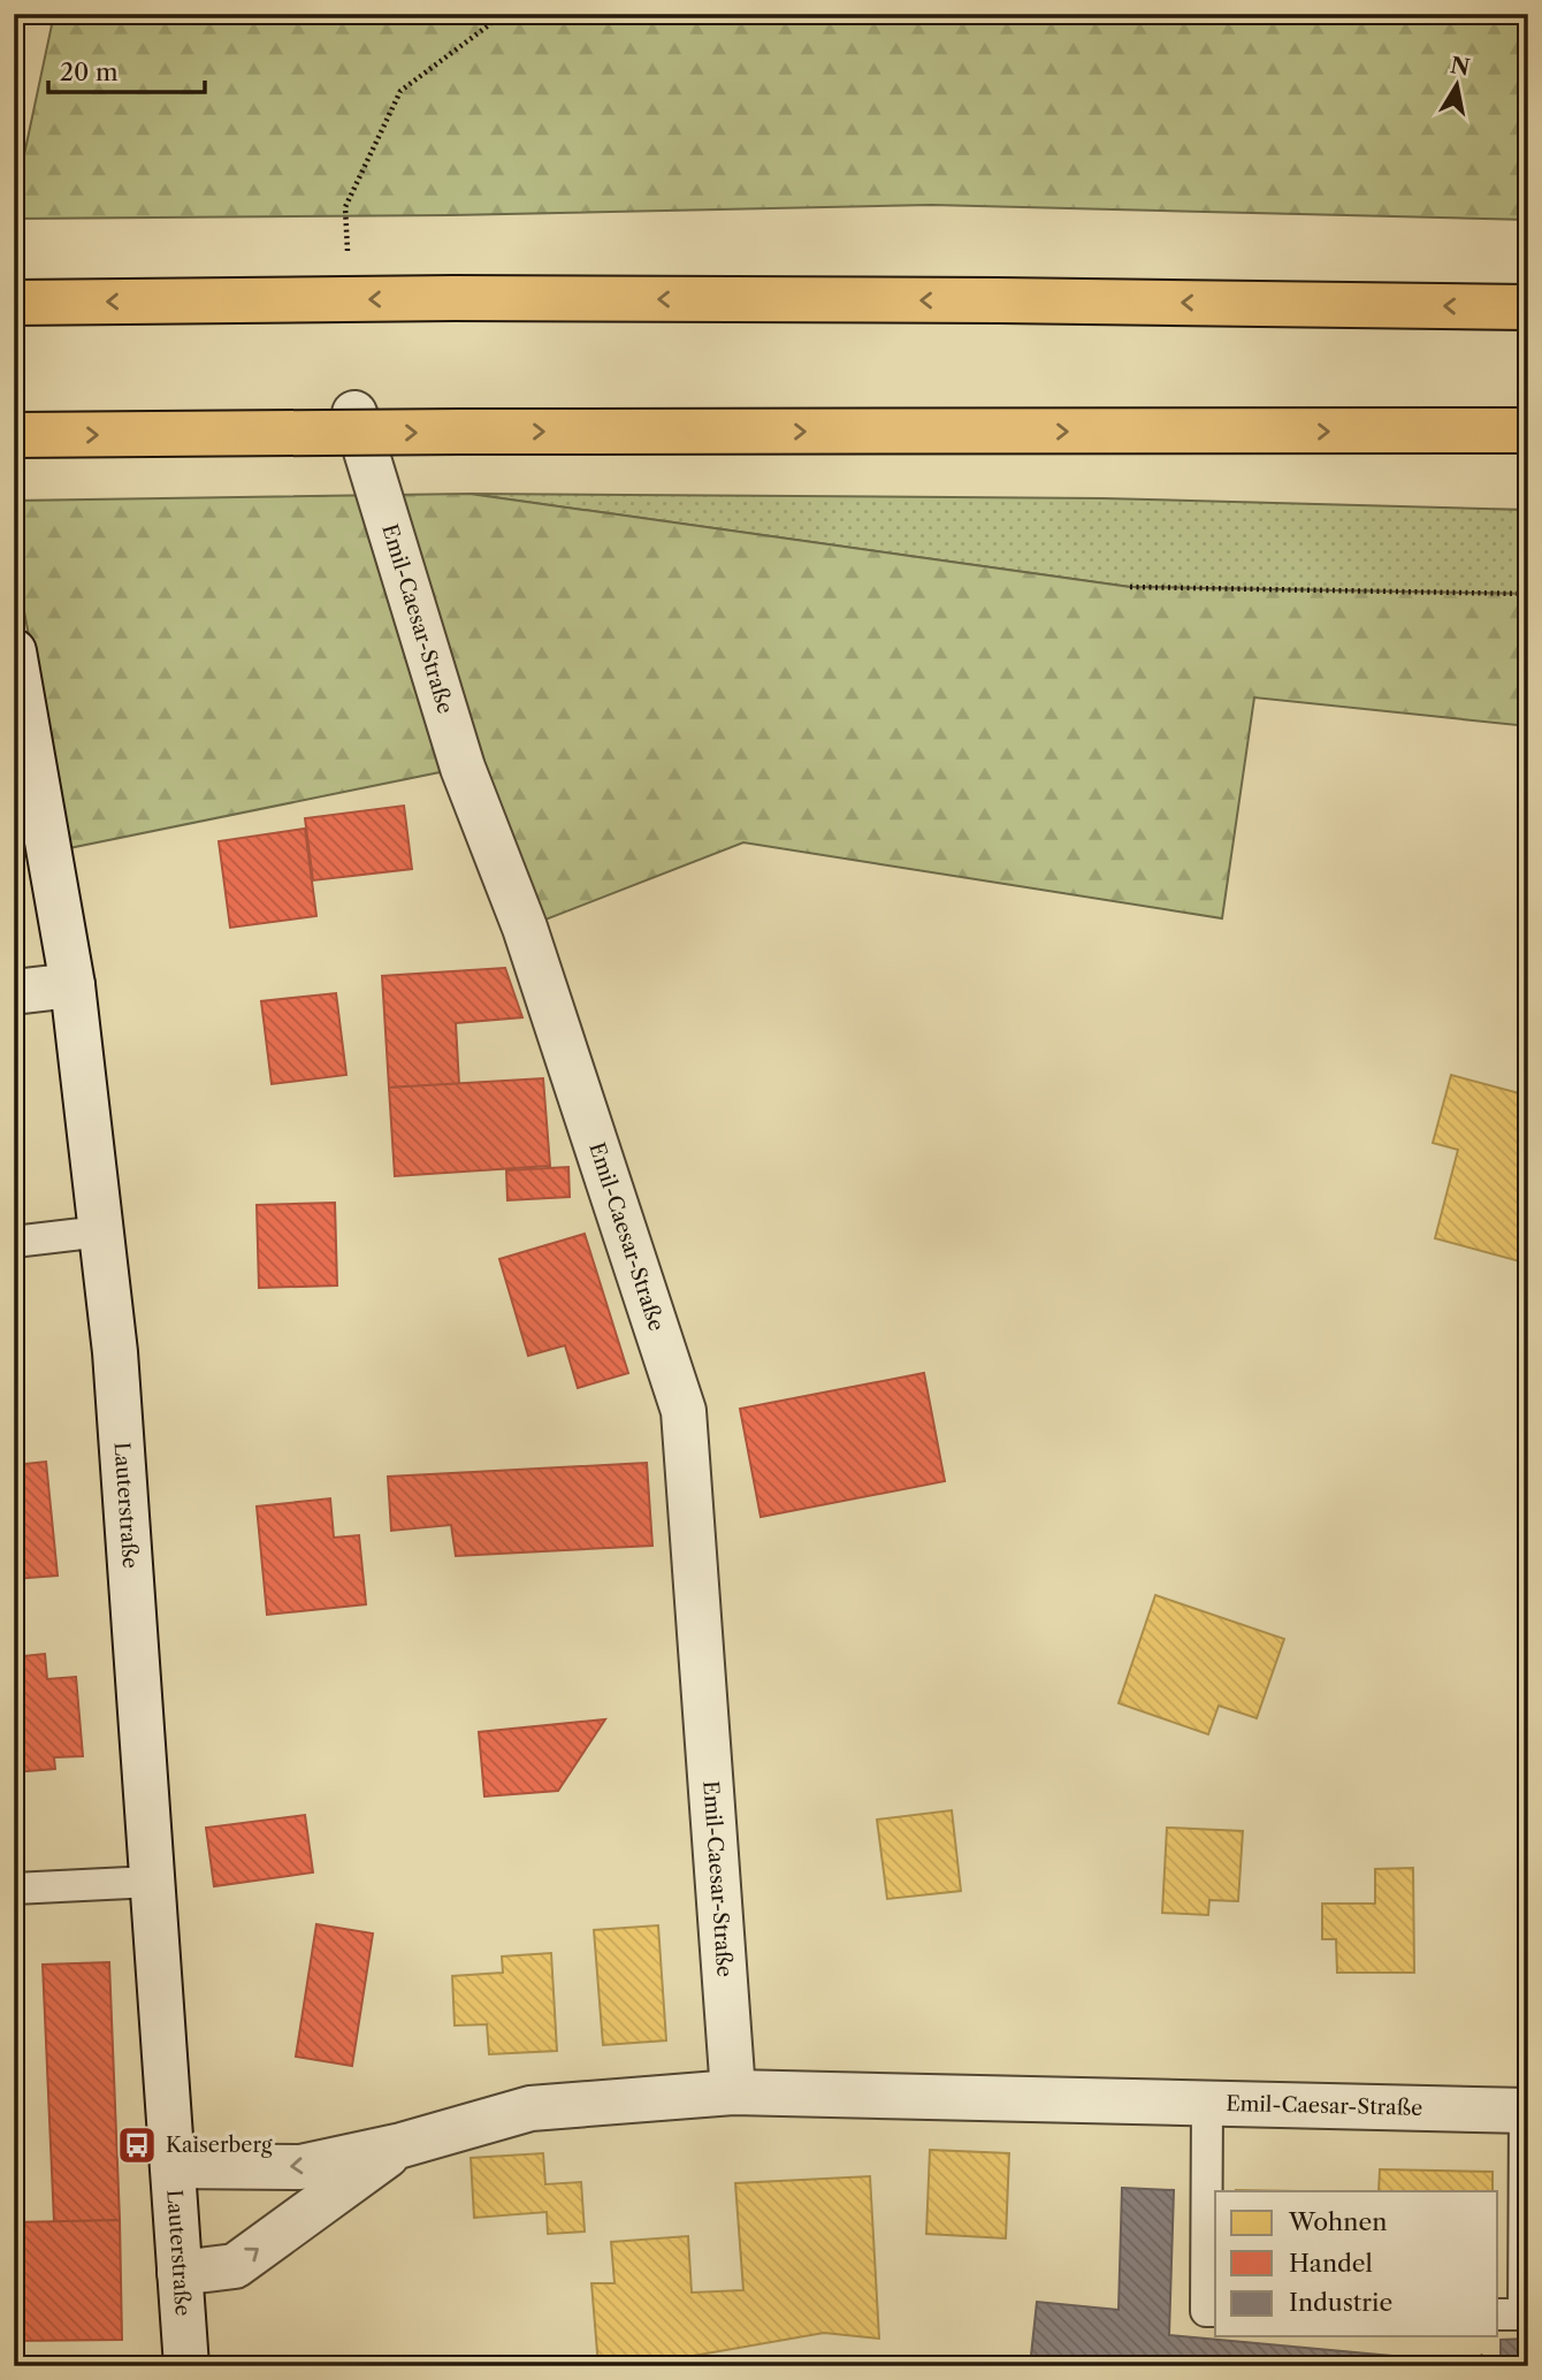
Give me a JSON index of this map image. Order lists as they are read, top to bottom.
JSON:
{
  "streets": {
    "street": ["Emil-Caesar-Straße", "Lauterstraße"]
  },
  "crossings": [
    ["Emil-Caesar-Straße", "Lauterstraße"]
  ],
  "places": {
    "bus stop": ["Kaiserberg"]
  },
  "legend": ["Wohnen", "Handel", "Industrie"],
  "scale_bar": "20 m",
  "north": "top"
}
